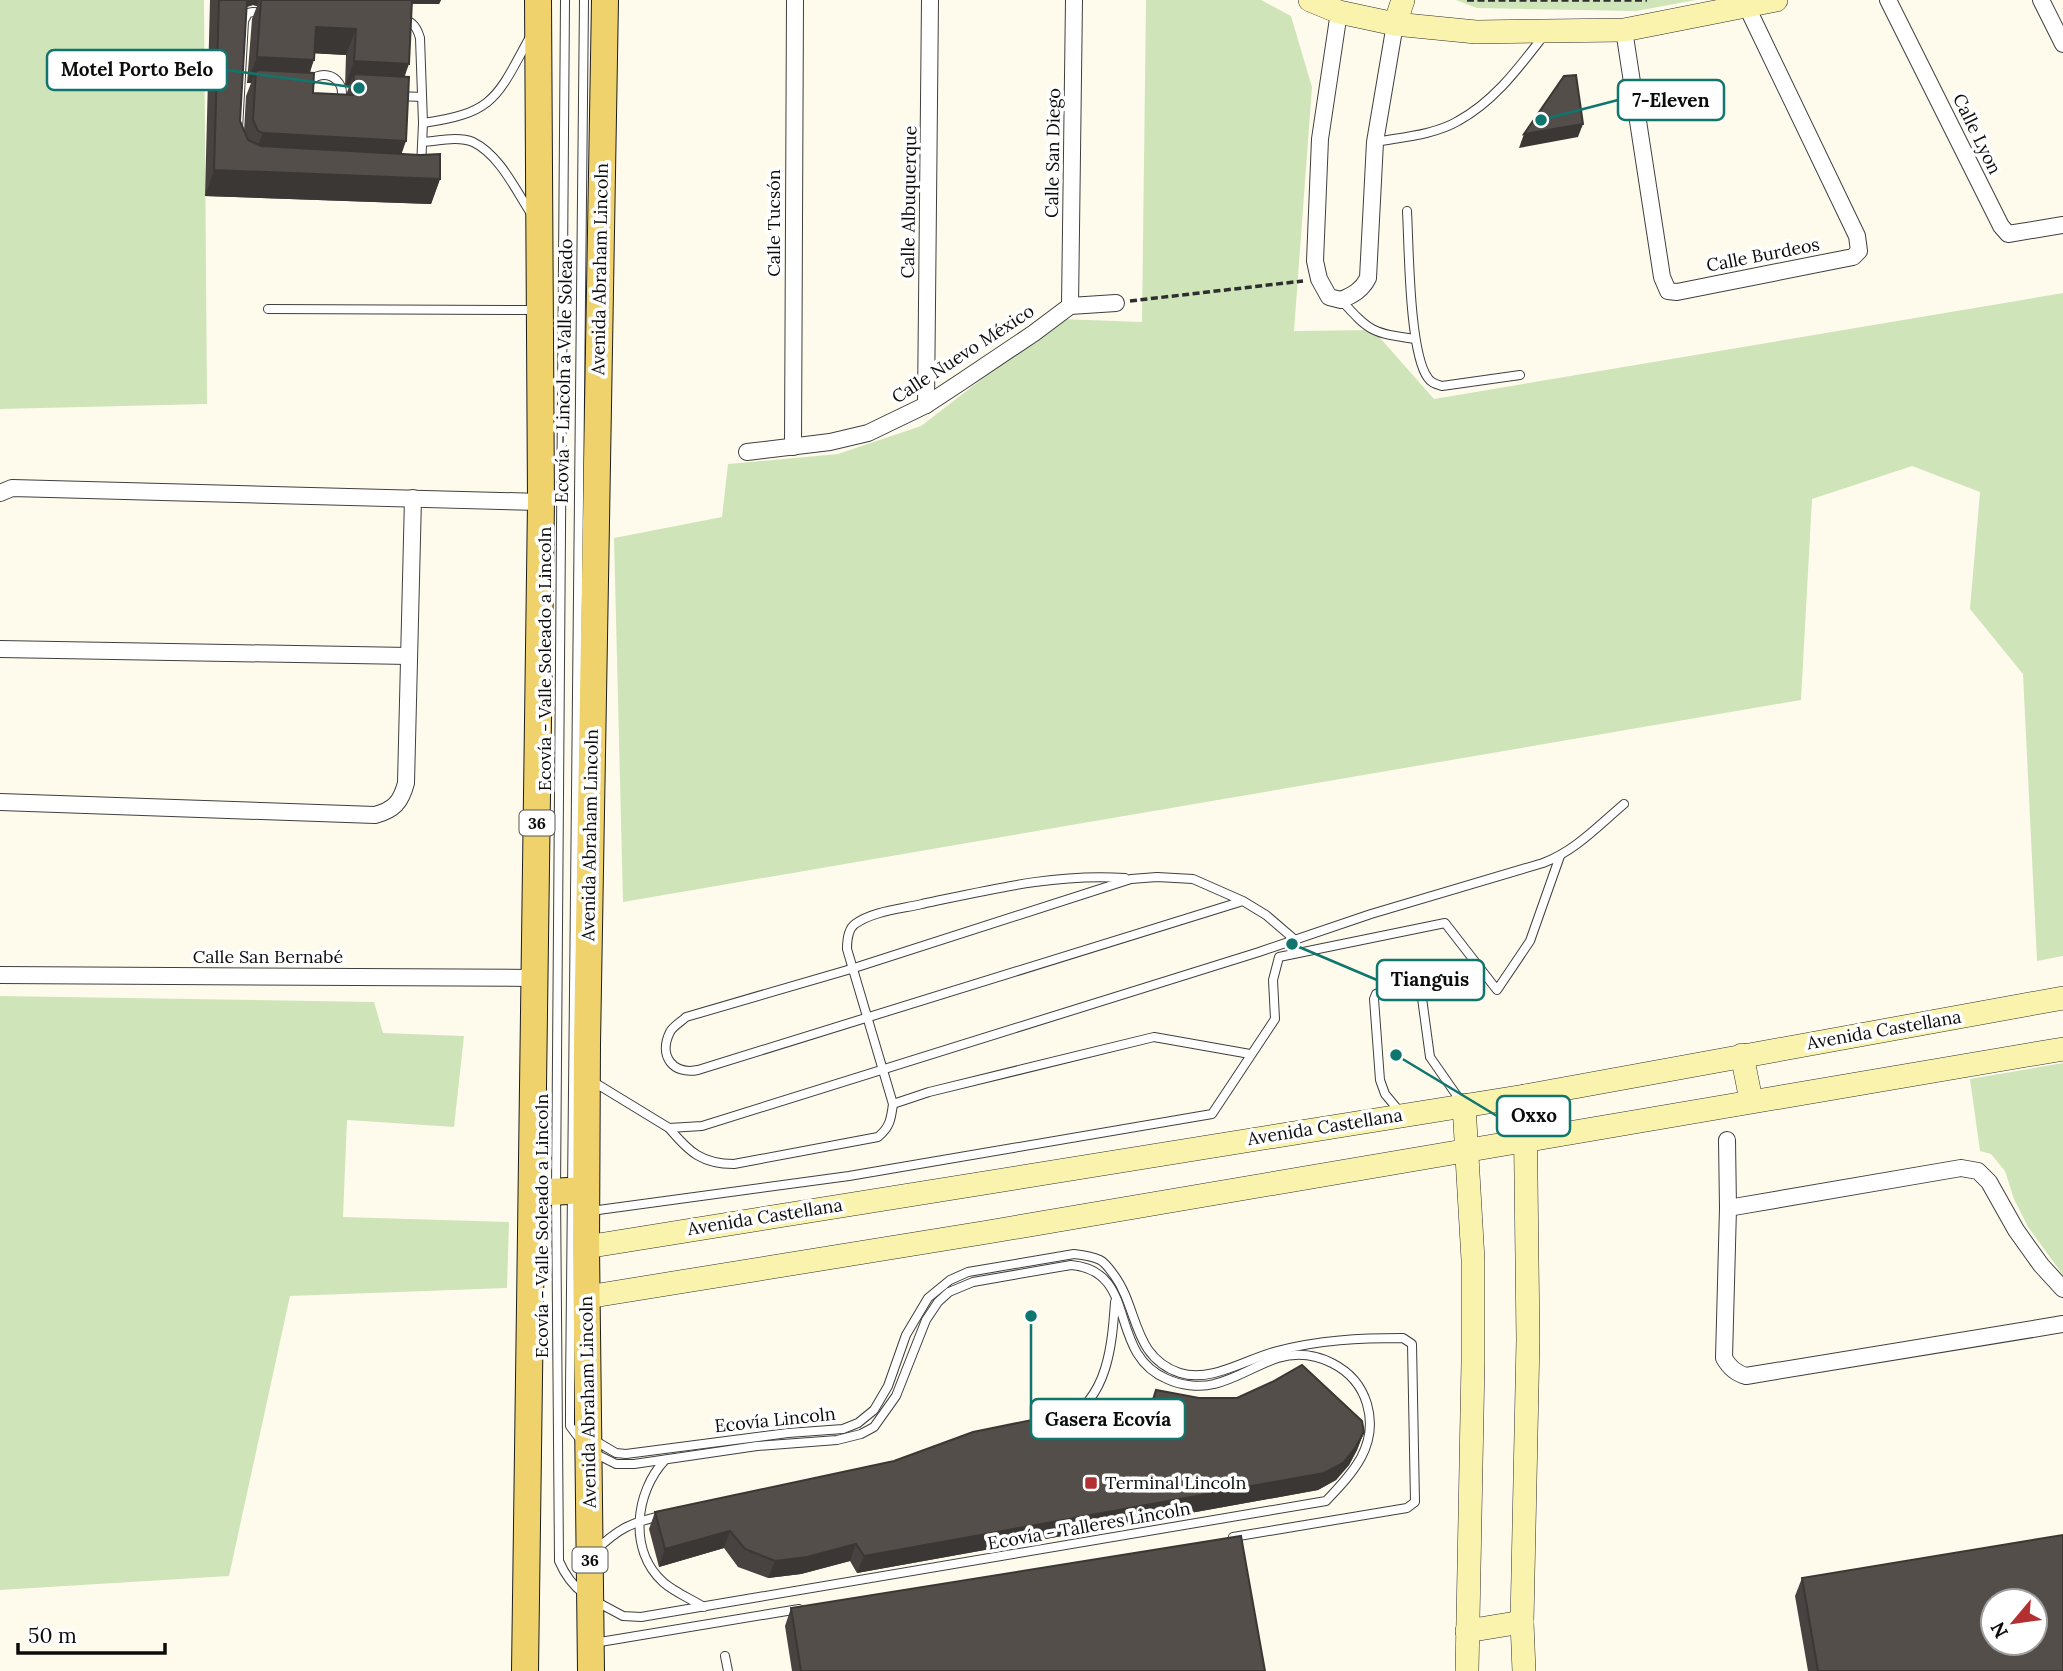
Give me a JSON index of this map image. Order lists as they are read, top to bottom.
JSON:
{
  "streets": {
    "main road": ["Avenida Abraham Lincoln", "36"],
    "street": [
      "Calle Lyon",
      "Calle San Diego",
      "Calle Albuquerque",
      "Calle Tucsón",
      "Calle Burdeos",
      "Calle Nuevo México",
      "Calle San Bernabé",
      "Avenida Castellana"
    ],
    "lane": [
      "Ecovía - Lincoln a Valle Soleado",
      "Ecovía - Valle Soleado a Lincoln",
      "Ecovía Lincoln",
      "Ecovía - Talleres Lincoln"
    ]
  },
  "crossings": [
    ["Calle San Diego", "Calle Nuevo México"],
    ["Calle Albuquerque", "Calle Nuevo México"],
    ["Calle Tucsón", "Calle Nuevo México"],
    ["Avenida Abraham Lincoln", "Ecovía - Lincoln a Valle Soleado"],
    ["Avenida Abraham Lincoln", "Ecovía - Valle Soleado a Lincoln"],
    ["Avenida Abraham Lincoln", "36"],
    ["Avenida Abraham Lincoln", "Avenida Castellana"],
    ["Avenida Abraham Lincoln", "Ecovía Lincoln"],
    ["Avenida Abraham Lincoln", "Ecovía - Talleres Lincoln"],
    ["Ecovía - Lincoln a Valle Soleado", "Ecovía - Valle Soleado a Lincoln"],
    ["Ecovía - Lincoln a Valle Soleado", "36"],
    ["Ecovía - Lincoln a Valle Soleado", "Ecovía Lincoln"],
    ["Ecovía - Lincoln a Valle Soleado", "Ecovía - Talleres Lincoln"],
    ["Ecovía - Valle Soleado a Lincoln", "36"],
    ["Ecovía - Valle Soleado a Lincoln", "Ecovía - Talleres Lincoln"],
    ["36", "Calle San Bernabé"],
    ["Ecovía Lincoln", "Ecovía - Talleres Lincoln"]
  ],
  "places": {
    "other": [
      "Motel Porto Belo",
      "7-Eleven",
      "Tianguis",
      "Oxxo",
      "Gasera Ecovía"
    ],
    "transit": ["Terminal Lincoln"]
  },
  "scale_bar": "50 m",
  "north": "bottom left"
}
